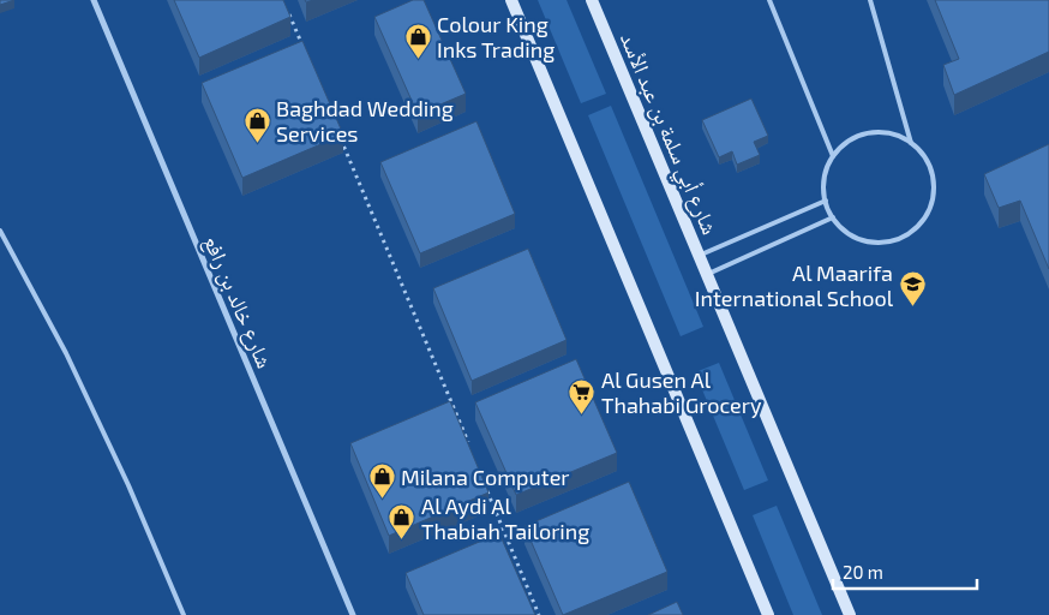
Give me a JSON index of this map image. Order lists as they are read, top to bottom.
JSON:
{
  "streets": {
    "street": ["شارع أبي سلمة بن عبد الأسد", "شارع خالد بن رافع"]
  },
  "places": {
    "shop": [
      "Colour King Inks Trading",
      "Baghdad Wedding Services",
      "Milana Computer",
      "Al Aydi Al Thabiah Tailoring"
    ],
    "school or university": ["Al Maarifa International School"],
    "supermarket": ["Al Gusen Al Thahabi Grocery"]
  },
  "scale_bar": "20 m"
}
